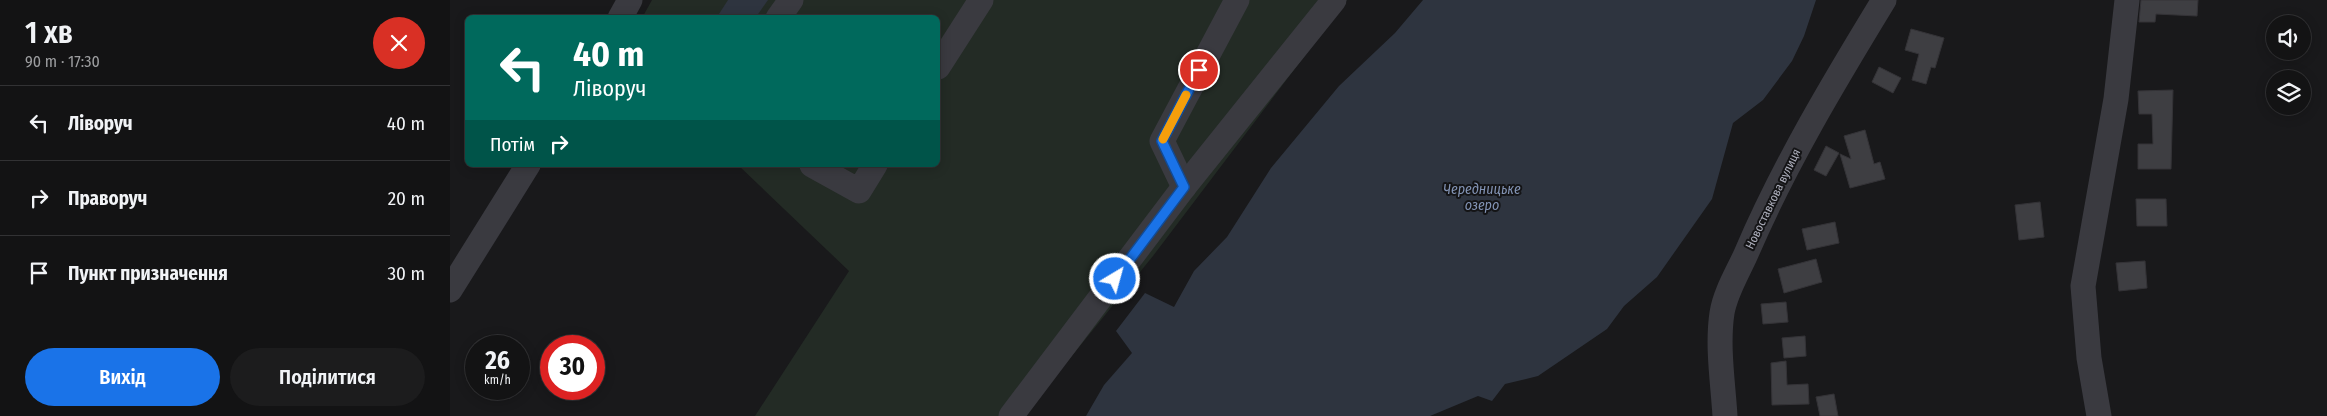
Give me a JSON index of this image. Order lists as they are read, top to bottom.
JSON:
{
  "streets": {
    "street": ["Новоставкова вулиця"]
  },
  "water": ["Чередницьке озеро"],
  "page": {
    "heading": ["1 хв", "90 m · 17:30"],
    "turn": ["40 m", "Ліворуч"],
    "list": [
      {
        "name": "Ліворуч",
        "value": "40 m"
      },
      {
        "name": "Праворуч",
        "value": "20 m"
      },
      {
        "name": "Пункт призначення",
        "value": "30 m"
      }
    ],
    "then": "Потім",
    "speed": "26 km/h",
    "limit": "30",
    "buttons": ["Вихід", "Поділитися"]
  }
}
